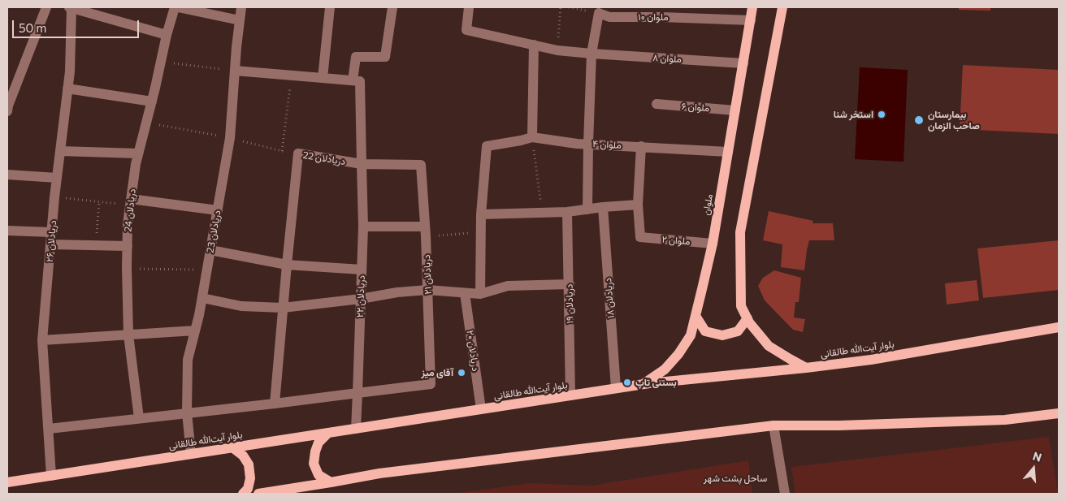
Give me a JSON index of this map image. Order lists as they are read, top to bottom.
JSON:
{
  "streets": {
    "main road": ["ملوان", "بلوار آیت‌الله طالقانی"],
    "street": [
      "ملوان ۱۰",
      "ملوان ۸",
      "ملوان ۶",
      "ملوان ۴",
      "دریادلان 22",
      "دریادلان 24",
      "دریادلان 23",
      "ملوان ۲",
      "دریادلان ۲۶",
      "دریادلان ۲۱",
      "دریادلان ۲۲",
      "دریادلان ۱۸",
      "دریادلان ۱۹",
      "دریادلان ۲۰"
    ]
  },
  "crossings": [
    ["ملوان ۱۰", "ملوان"],
    ["ملوان ۸", "ملوان"],
    ["ملوان ۶", "ملوان"],
    ["ملوان ۴", "ملوان"],
    ["دریادلان 22", "دریادلان ۲۱"],
    ["دریادلان 22", "دریادلان ۲۲"],
    ["ملوان", "ملوان ۲"],
    ["ملوان", "بلوار آیت‌الله طالقانی"],
    ["دریادلان 23", "بلوار آیت‌الله طالقانی"],
    ["دریادلان ۲۶", "بلوار آیت‌الله طالقانی"],
    ["دریادلان ۲۱", "دریادلان ۲۲"],
    ["دریادلان ۲۲", "بلوار آیت‌الله طالقانی"],
    ["دریادلان ۱۸", "بلوار آیت‌الله طالقانی"],
    ["دریادلان ۱۹", "بلوار آیت‌الله طالقانی"],
    ["بلوار آیت‌الله طالقانی", "دریادلان ۲۰"]
  ],
  "parks": ["ساحل پشت شهر"],
  "places": [
    "استخر شنا",
    "بیمارستان صاحب الزمان",
    "آقای میز",
    "بستنی تاپ"
  ],
  "scale_bar": "50 m",
  "north": "top"
}
